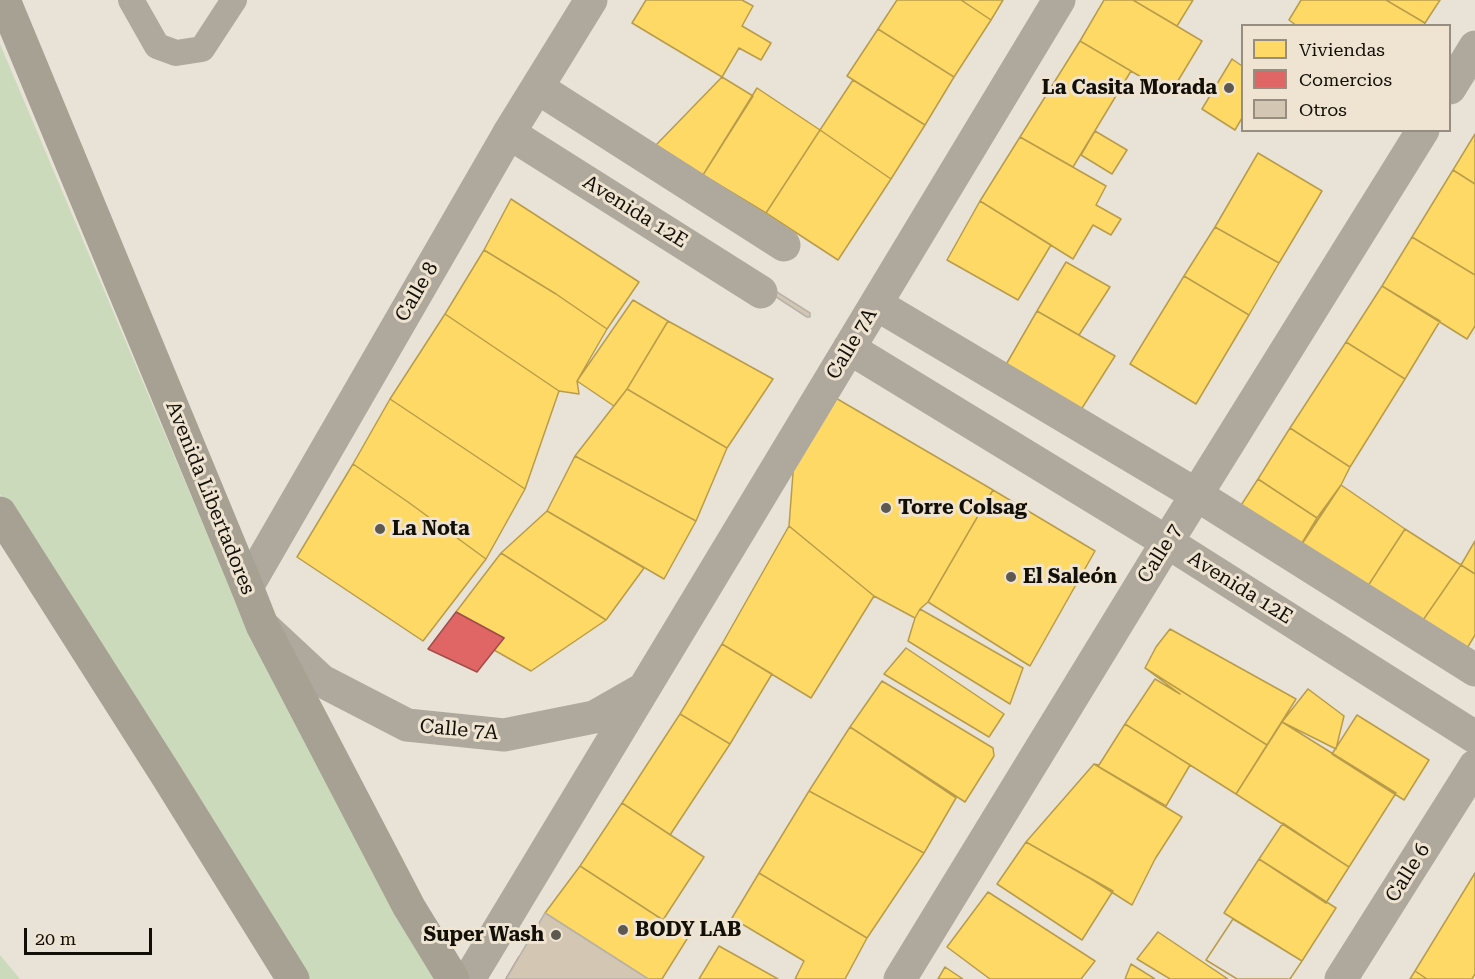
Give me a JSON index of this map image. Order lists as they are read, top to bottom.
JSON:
{
  "streets": {
    "main road": ["Avenida Libertadores"],
    "street": [
      "Avenida 12E",
      "Calle 8",
      "Calle 7A",
      "Calle 7",
      "Calle 6"
    ]
  },
  "crossings": [
    ["Avenida 12E", "Calle 8"],
    ["Avenida 12E", "Calle 7A"],
    ["Avenida 12E", "Calle 7"],
    ["Calle 8", "Avenida Libertadores"],
    ["Calle 7A", "Avenida Libertadores"]
  ],
  "places": [
    "La Casita Morada",
    "Torre Colsag",
    "La Nota",
    "El Saleón",
    "BODY LAB",
    "Super Wash"
  ],
  "legend": ["Viviendas", "Comercios", "Otros"],
  "scale_bar": "20 m"
}
